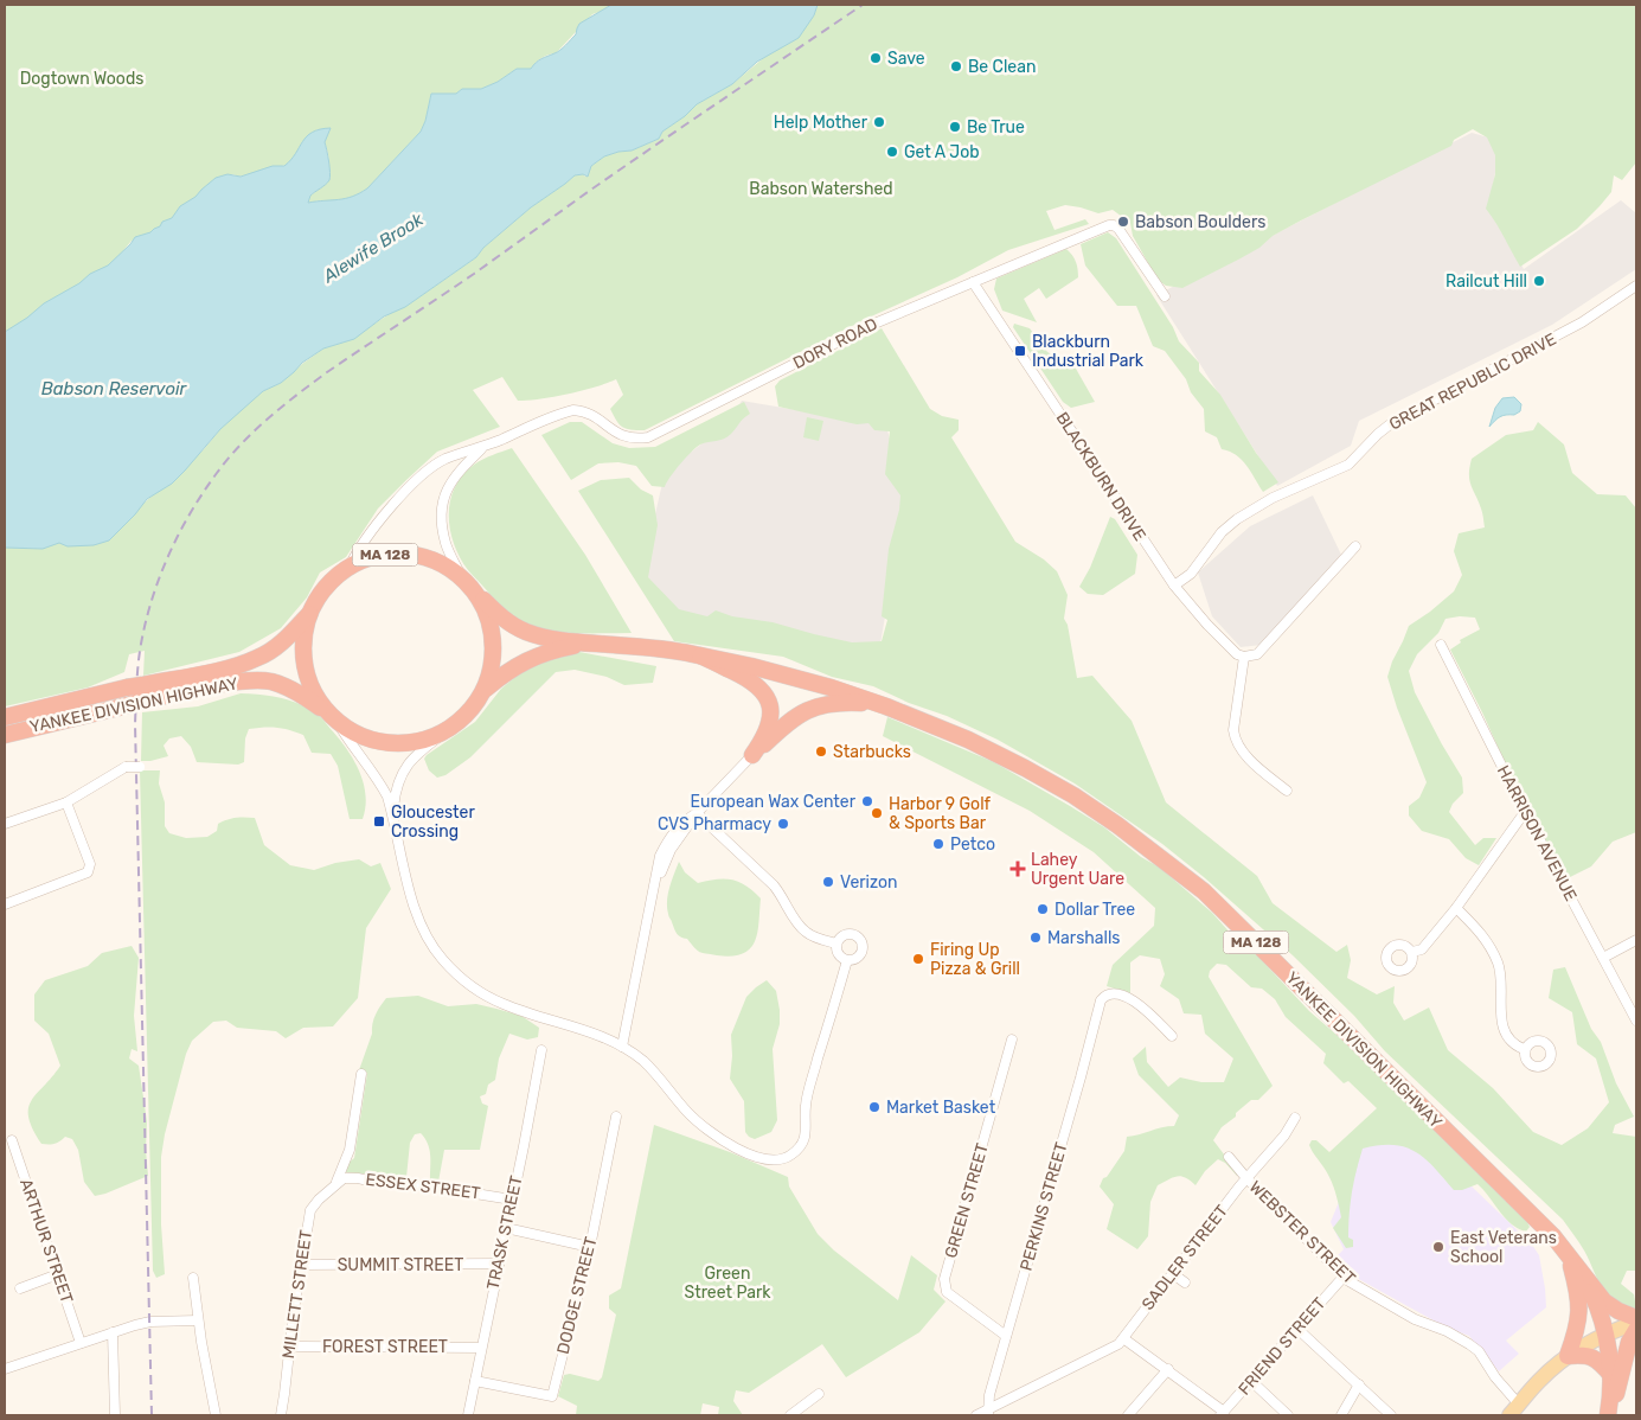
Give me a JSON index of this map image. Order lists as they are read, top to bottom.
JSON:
{
  "streets": {
    "highway": ["MA 128", "YANKEE DIVISION HIGHWAY"],
    "street": [
      "DORY ROAD",
      "GREAT REPUBLIC DRIVE",
      "BLACKBURN DRIVE",
      "HARRISON AVENUE",
      "ESSEX STREET",
      "GREEN STREET",
      "PERKINS STREET",
      "TRASK STREET",
      "WEBSTER STREET",
      "ARTHUR STREET",
      "SADLER STREET",
      "SUMMIT STREET",
      "MILLETT STREET",
      "DODGE STREET",
      "FOREST STREET",
      "FRIEND STREET"
    ]
  },
  "crossings": [
    ["DORY ROAD", "BLACKBURN DRIVE"],
    ["DORY ROAD", "MA 128"],
    ["DORY ROAD", "YANKEE DIVISION HIGHWAY"],
    ["GREAT REPUBLIC DRIVE", "BLACKBURN DRIVE"],
    ["MA 128", "YANKEE DIVISION HIGHWAY"],
    ["ESSEX STREET", "TRASK STREET"],
    ["ESSEX STREET", "MILLETT STREET"],
    ["GREEN STREET", "PERKINS STREET"],
    ["PERKINS STREET", "SADLER STREET"],
    ["TRASK STREET", "SUMMIT STREET"],
    ["TRASK STREET", "DODGE STREET"],
    ["TRASK STREET", "FOREST STREET"],
    ["WEBSTER STREET", "SADLER STREET"],
    ["WEBSTER STREET", "FRIEND STREET"],
    ["SUMMIT STREET", "MILLETT STREET"],
    ["MILLETT STREET", "FOREST STREET"]
  ],
  "water": ["Alewife Brook", "Babson Reservoir"],
  "parks": ["Dogtown Woods", "Babson Watershed", "Green Street Park"],
  "places": {
    "other": [
      "Save",
      "Be Clean",
      "Help Mother",
      "Be True",
      "Get A Job",
      "Babson Boulders",
      "Railcut Hill",
      "Starbucks",
      "European Wax Center",
      "Harbor 9 Golf & Sports Bar",
      "CVS Pharmacy",
      "Petco",
      "Verizon",
      "Dollar Tree",
      "Marshalls",
      "Firing Up Pizza & Grill",
      "Market Basket",
      "East Veterans School"
    ],
    "transit": ["Blackburn Industrial Park", "Gloucester Crossing"],
    "health": ["Lahey Urgent Uare"]
  }
}
